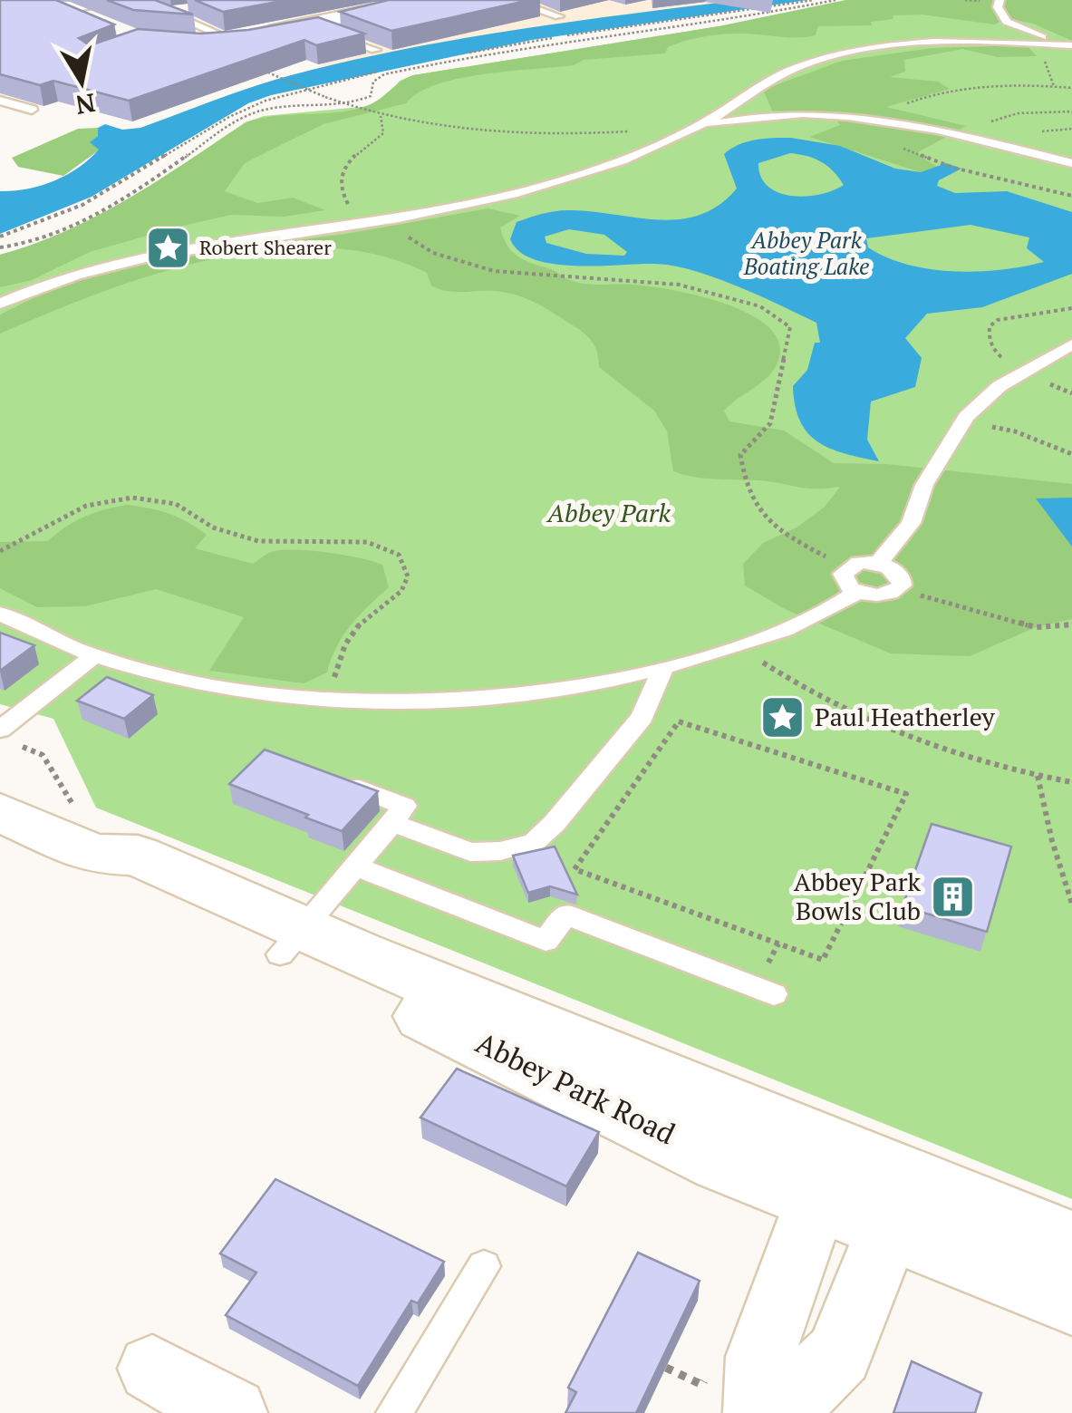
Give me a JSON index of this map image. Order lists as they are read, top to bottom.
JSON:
{
  "streets": {
    "main road": ["Abbey Park Road"]
  },
  "water": ["Abbey Park Boating Lake"],
  "parks": ["Abbey Park"],
  "places": {
    "place": ["Robert Shearer", "Paul Heatherley"],
    "building": ["Abbey Park Bowls Club"]
  },
  "north": "bottom"
}
